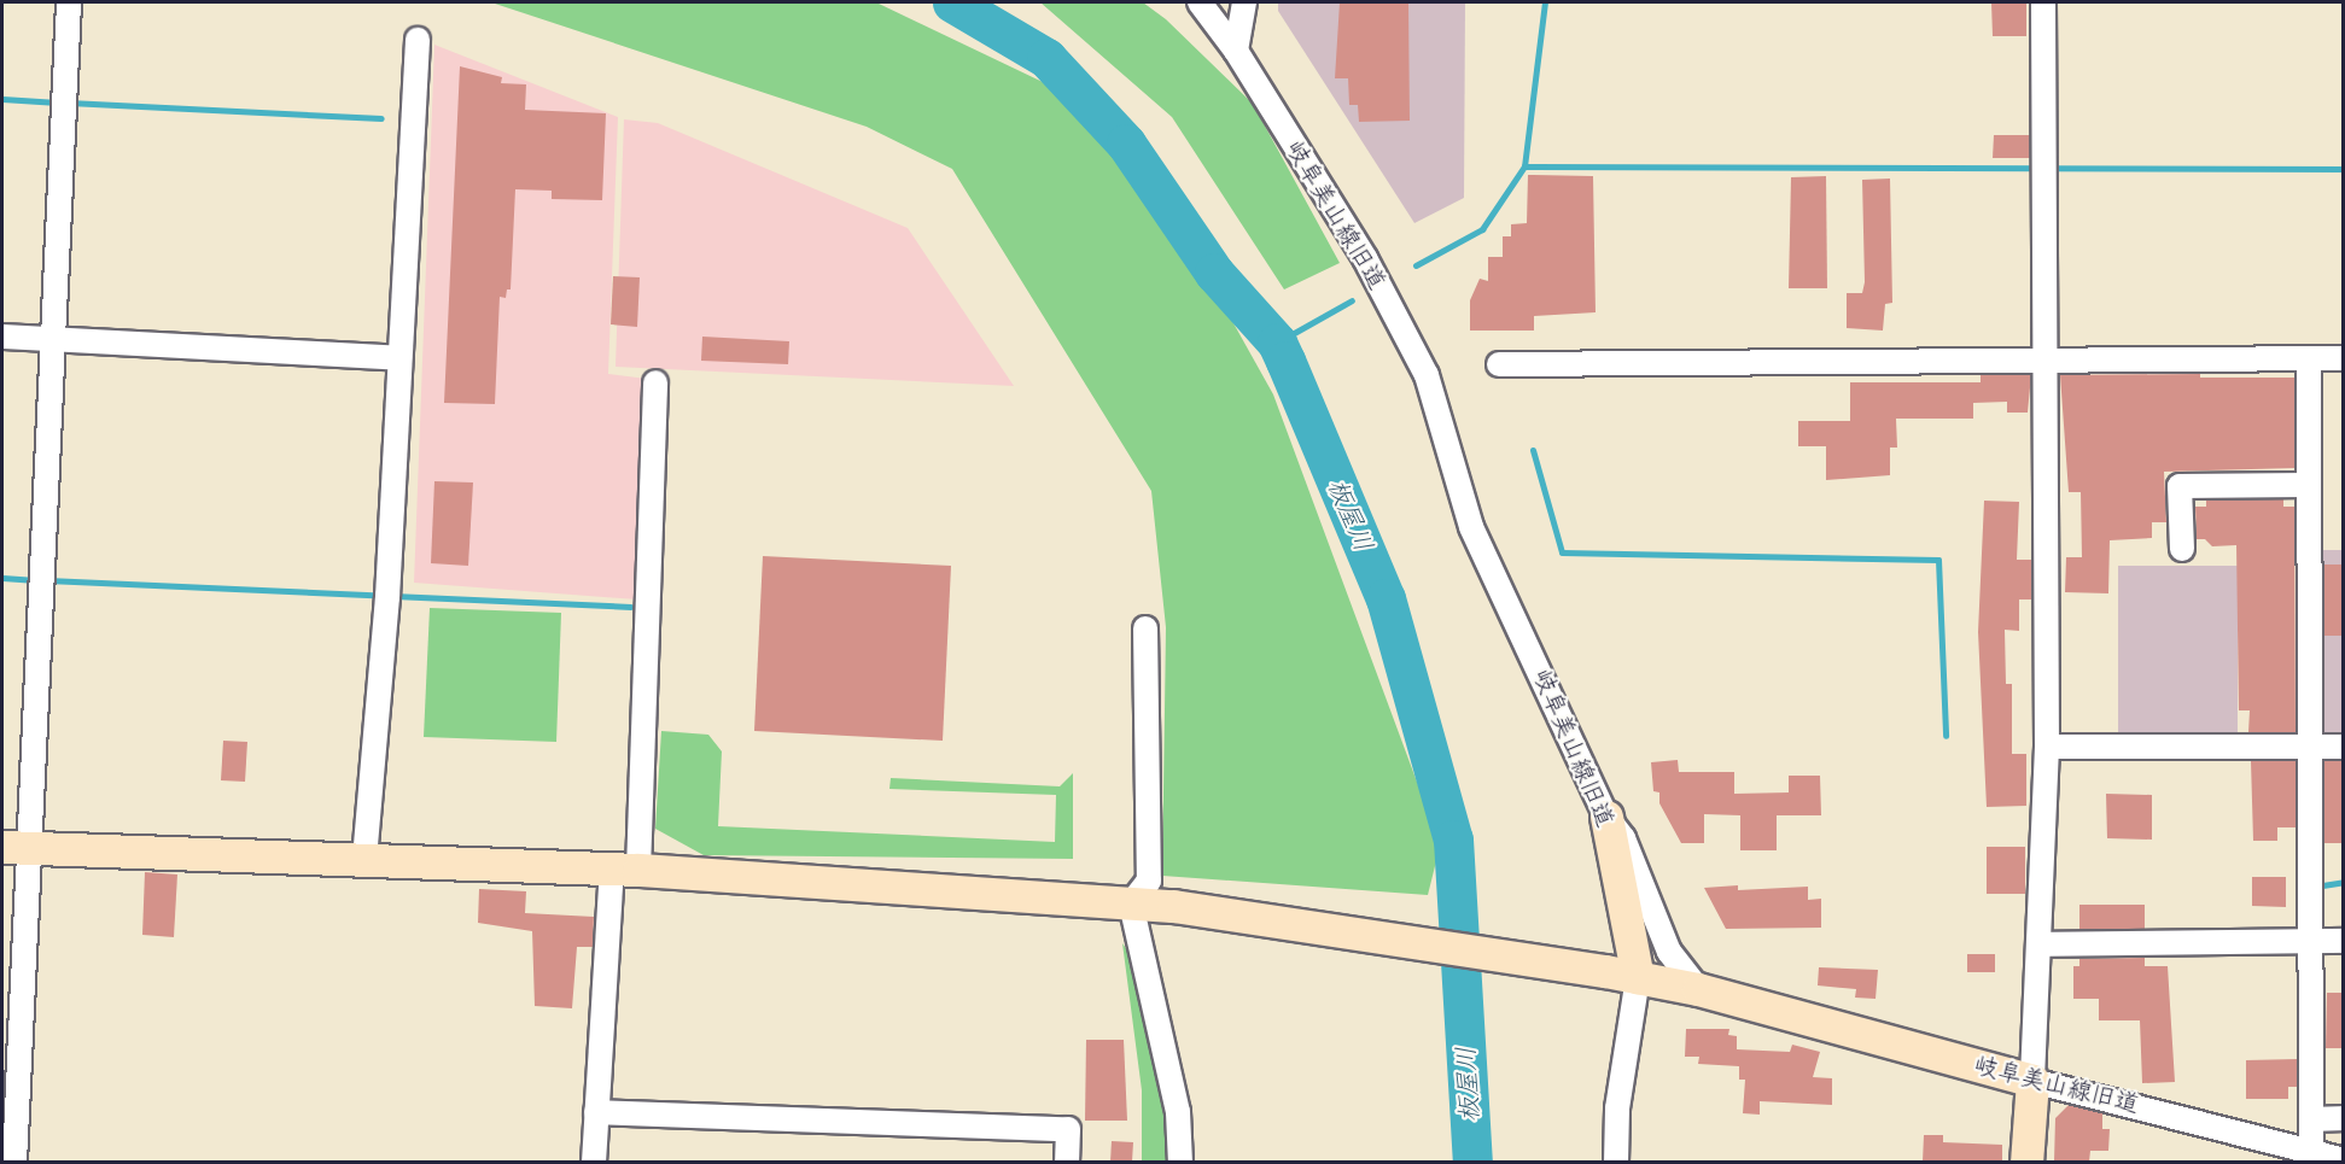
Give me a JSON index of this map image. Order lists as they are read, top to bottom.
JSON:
{
  "streets": {
    "street": ["岐阜美山線旧道"]
  },
  "water": ["板屋川"]
}
